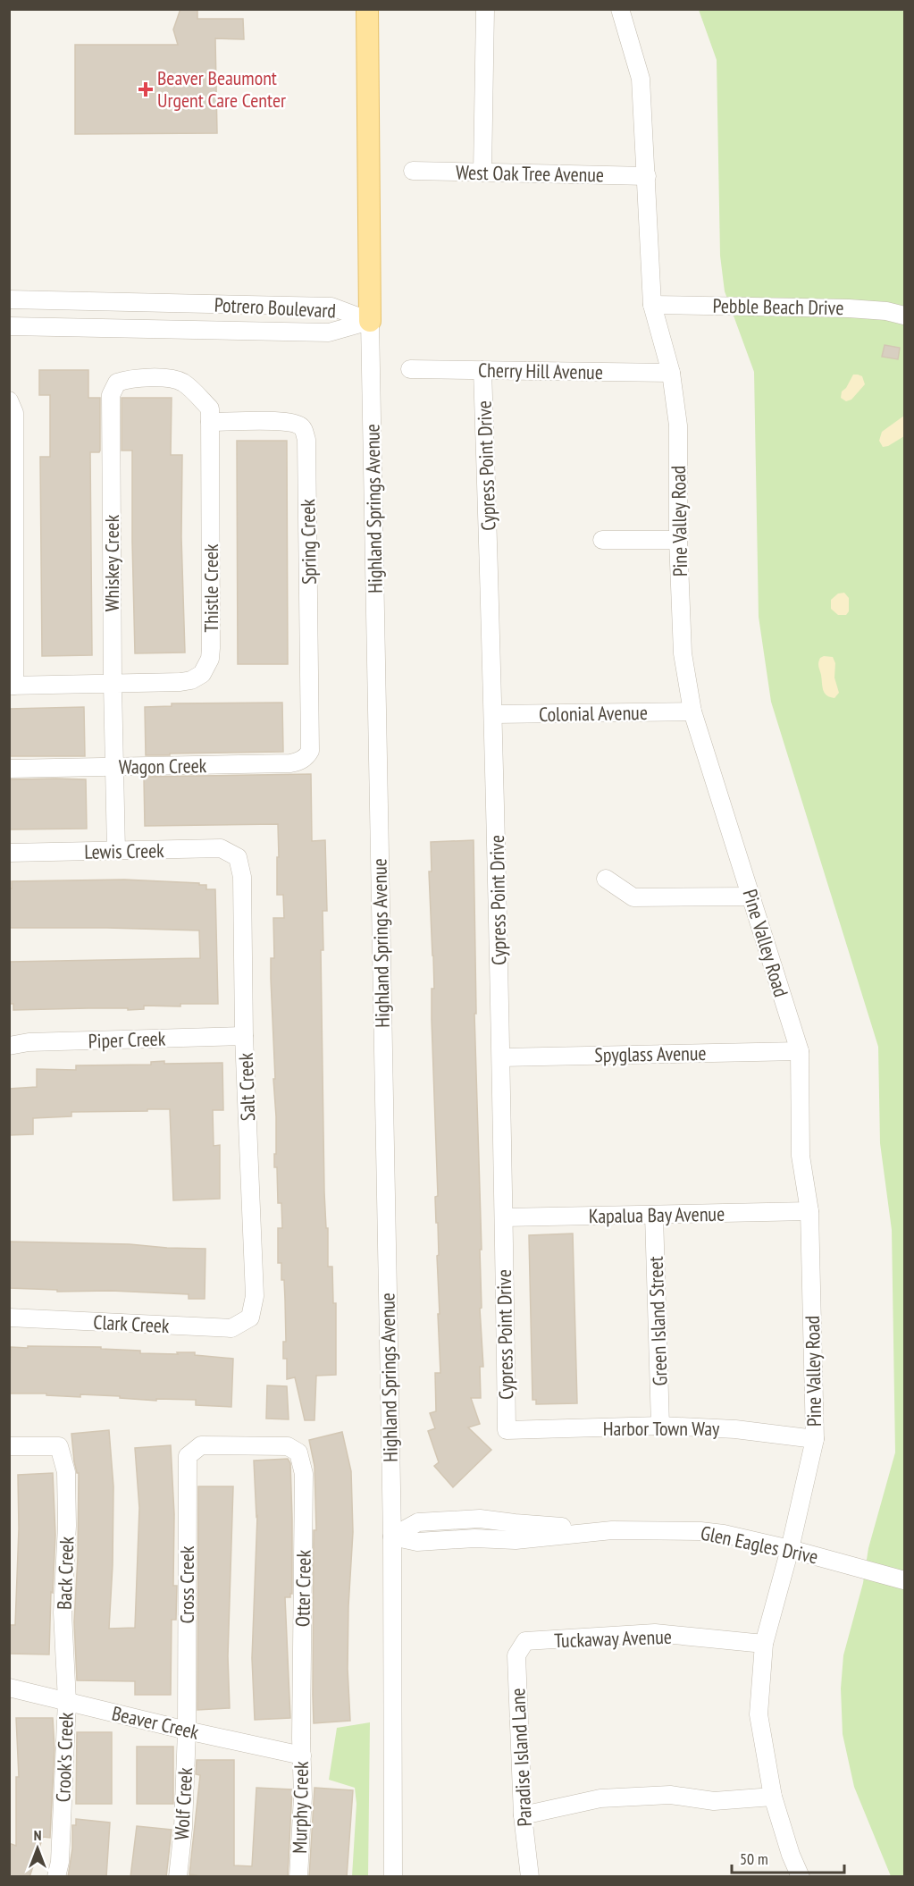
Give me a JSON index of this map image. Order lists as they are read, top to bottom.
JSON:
{
  "streets": {
    "main road": ["Highland Springs Avenue"],
    "street": [
      "West Oak Tree Avenue",
      "Pebble Beach Drive",
      "Potrero Boulevard",
      "Cherry Hill Avenue",
      "Cypress Point Drive",
      "Pine Valley Road",
      "Spring Creek",
      "Whiskey Creek",
      "Thistle Creek",
      "Colonial Avenue",
      "Wagon Creek",
      "Lewis Creek",
      "Piper Creek",
      "Spyglass Avenue",
      "Salt Creek",
      "Kapalua Bay Avenue",
      "Green Island Street",
      "Clark Creek",
      "Harbor Town Way",
      "Glen Eagles Drive",
      "Back Creek",
      "Cross Creek",
      "Otter Creek",
      "Tuckaway Avenue",
      "Beaver Creek",
      "Crook's Creek",
      "Paradise Island Lane",
      "Wolf Creek",
      "Murphy Creek"
    ]
  },
  "crossings": [
    ["West Oak Tree Avenue", "Pine Valley Road"],
    ["Pebble Beach Drive", "Pine Valley Road"],
    ["Potrero Boulevard", "Highland Springs Avenue"],
    ["Cherry Hill Avenue", "Cypress Point Drive"],
    ["Cherry Hill Avenue", "Pine Valley Road"],
    ["Cypress Point Drive", "Colonial Avenue"],
    ["Cypress Point Drive", "Spyglass Avenue"],
    ["Cypress Point Drive", "Kapalua Bay Avenue"],
    ["Cypress Point Drive", "Harbor Town Way"],
    ["Pine Valley Road", "Colonial Avenue"],
    ["Pine Valley Road", "Spyglass Avenue"],
    ["Pine Valley Road", "Kapalua Bay Avenue"],
    ["Pine Valley Road", "Harbor Town Way"],
    ["Pine Valley Road", "Glen Eagles Drive"],
    ["Pine Valley Road", "Tuckaway Avenue"],
    ["Spring Creek", "Whiskey Creek"],
    ["Spring Creek", "Thistle Creek"],
    ["Spring Creek", "Wagon Creek"],
    ["Whiskey Creek", "Thistle Creek"],
    ["Whiskey Creek", "Wagon Creek"],
    ["Whiskey Creek", "Lewis Creek"],
    ["Lewis Creek", "Salt Creek"],
    ["Piper Creek", "Salt Creek"],
    ["Salt Creek", "Clark Creek"],
    ["Kapalua Bay Avenue", "Green Island Street"],
    ["Green Island Street", "Harbor Town Way"],
    ["Back Creek", "Beaver Creek"],
    ["Back Creek", "Crook's Creek"],
    ["Cross Creek", "Otter Creek"],
    ["Cross Creek", "Beaver Creek"],
    ["Cross Creek", "Wolf Creek"],
    ["Otter Creek", "Beaver Creek"],
    ["Otter Creek", "Murphy Creek"],
    ["Tuckaway Avenue", "Paradise Island Lane"],
    ["Beaver Creek", "Crook's Creek"],
    ["Beaver Creek", "Wolf Creek"],
    ["Beaver Creek", "Murphy Creek"]
  ],
  "places": {
    "health": ["Beaver Beaumont Urgent Care Center"]
  },
  "scale_bar": "50 m",
  "north": "top"
}
